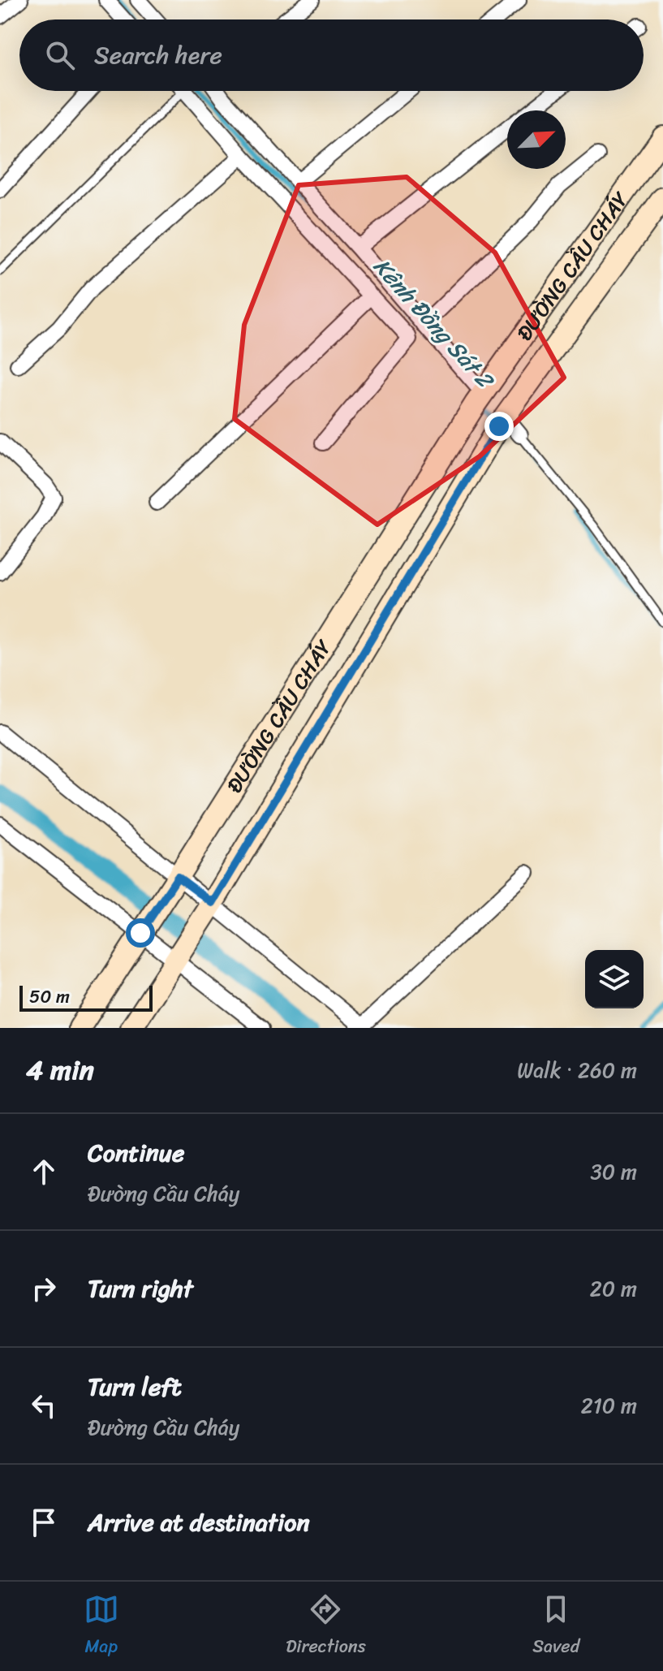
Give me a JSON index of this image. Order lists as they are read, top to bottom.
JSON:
{
  "streets": {
    "main road": ["ĐƯỜNG CẦU CHÁY"]
  },
  "water": ["Kênh Đồng Sát 2"],
  "scale_bar": "50 m",
  "north": "top right",
  "page": {
    "search": "Search here",
    "scale": "50 m",
    "heading": ["4 min", "Walk · 260 m"],
    "list": [
      ["Continue", "Đường Cầu Cháy", "30 m"],
      ["Turn right", "20 m"],
      ["Turn left", "Đường Cầu Cháy", "210 m"],
      "Arrive at destination"
    ],
    "nav": ["Map", "Directions", "Saved"]
  }
}
